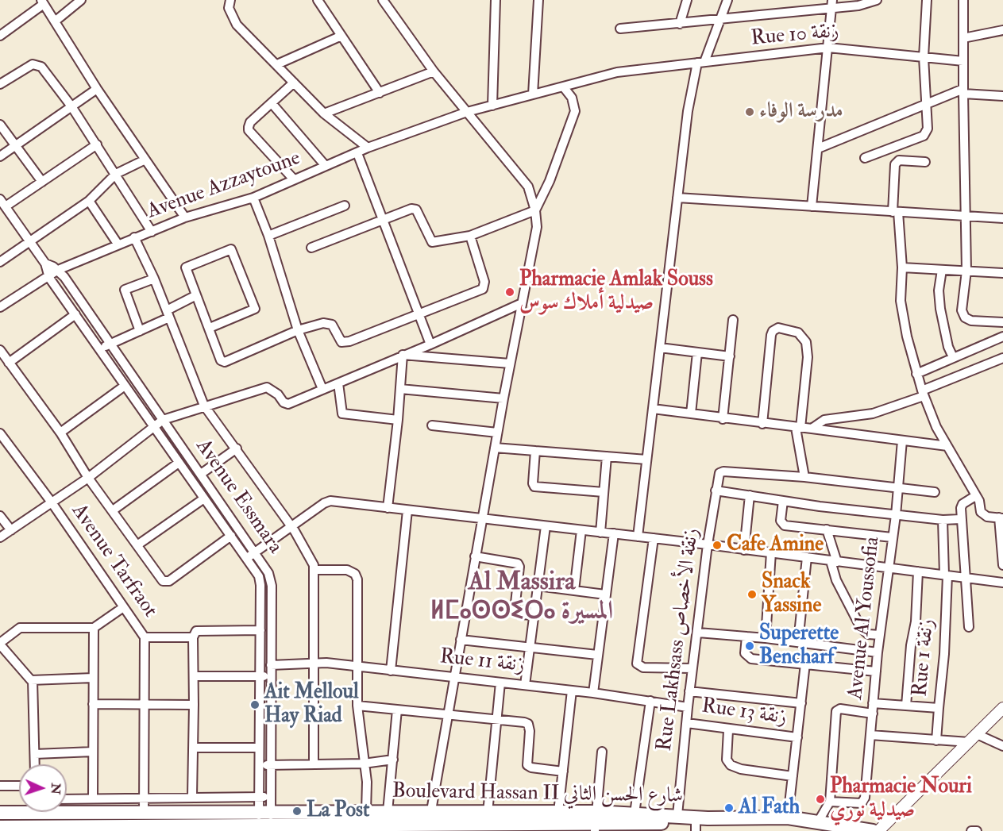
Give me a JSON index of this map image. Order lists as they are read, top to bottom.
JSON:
{
  "streets": {
    "main road": ["Boulevard Hassan II شارع الحسن الثاني"],
    "street": [
      "Rue 10 زنقة",
      "Avenue Azzaytoune",
      "Avenue Essmara",
      "Avenue Tarfraot",
      "Avenue Al Youssofia",
      "Rue Lakhsass زنقة الأخصاص",
      "Rue 1 زنقة",
      "Rue 11 زنقة",
      "Rue 13 زنقة"
    ]
  },
  "crossings": [
    ["Rue 10 زنقة", "Avenue Azzaytoune"],
    ["Avenue Azzaytoune", "Avenue Essmara"],
    ["Avenue Essmara", "Rue 11 زنقة"],
    ["Avenue Essmara", "Boulevard Hassan II شارع الحسن الثاني"],
    ["Avenue Tarfraot", "Boulevard Hassan II شارع الحسن الثاني"],
    ["Avenue Al Youssofia", "Rue 1 زنقة"],
    ["Rue Lakhsass زنقة الأخصاص", "Rue 11 زنقة"],
    ["Rue Lakhsass زنقة الأخصاص", "Rue 13 زنقة"],
    ["Rue Lakhsass زنقة الأخصاص", "Boulevard Hassan II شارع الحسن الثاني"]
  ],
  "districts": ["Al Massira ⵍⵎⴰⵙⵙⵉⵔⴰ المسيرة"],
  "places": [
    "مدرسة الوفاء",
    "Pharmacie Amlak Souss صيدلية أملاك سوس",
    "Cafe Amine",
    "Snack Yassine",
    "Superette Bencharf",
    "Ait Melloul Hay Riad",
    "Pharmacie Nouri صيدلية نوري",
    "Al Fath",
    "La Post"
  ],
  "north": "right"
}
